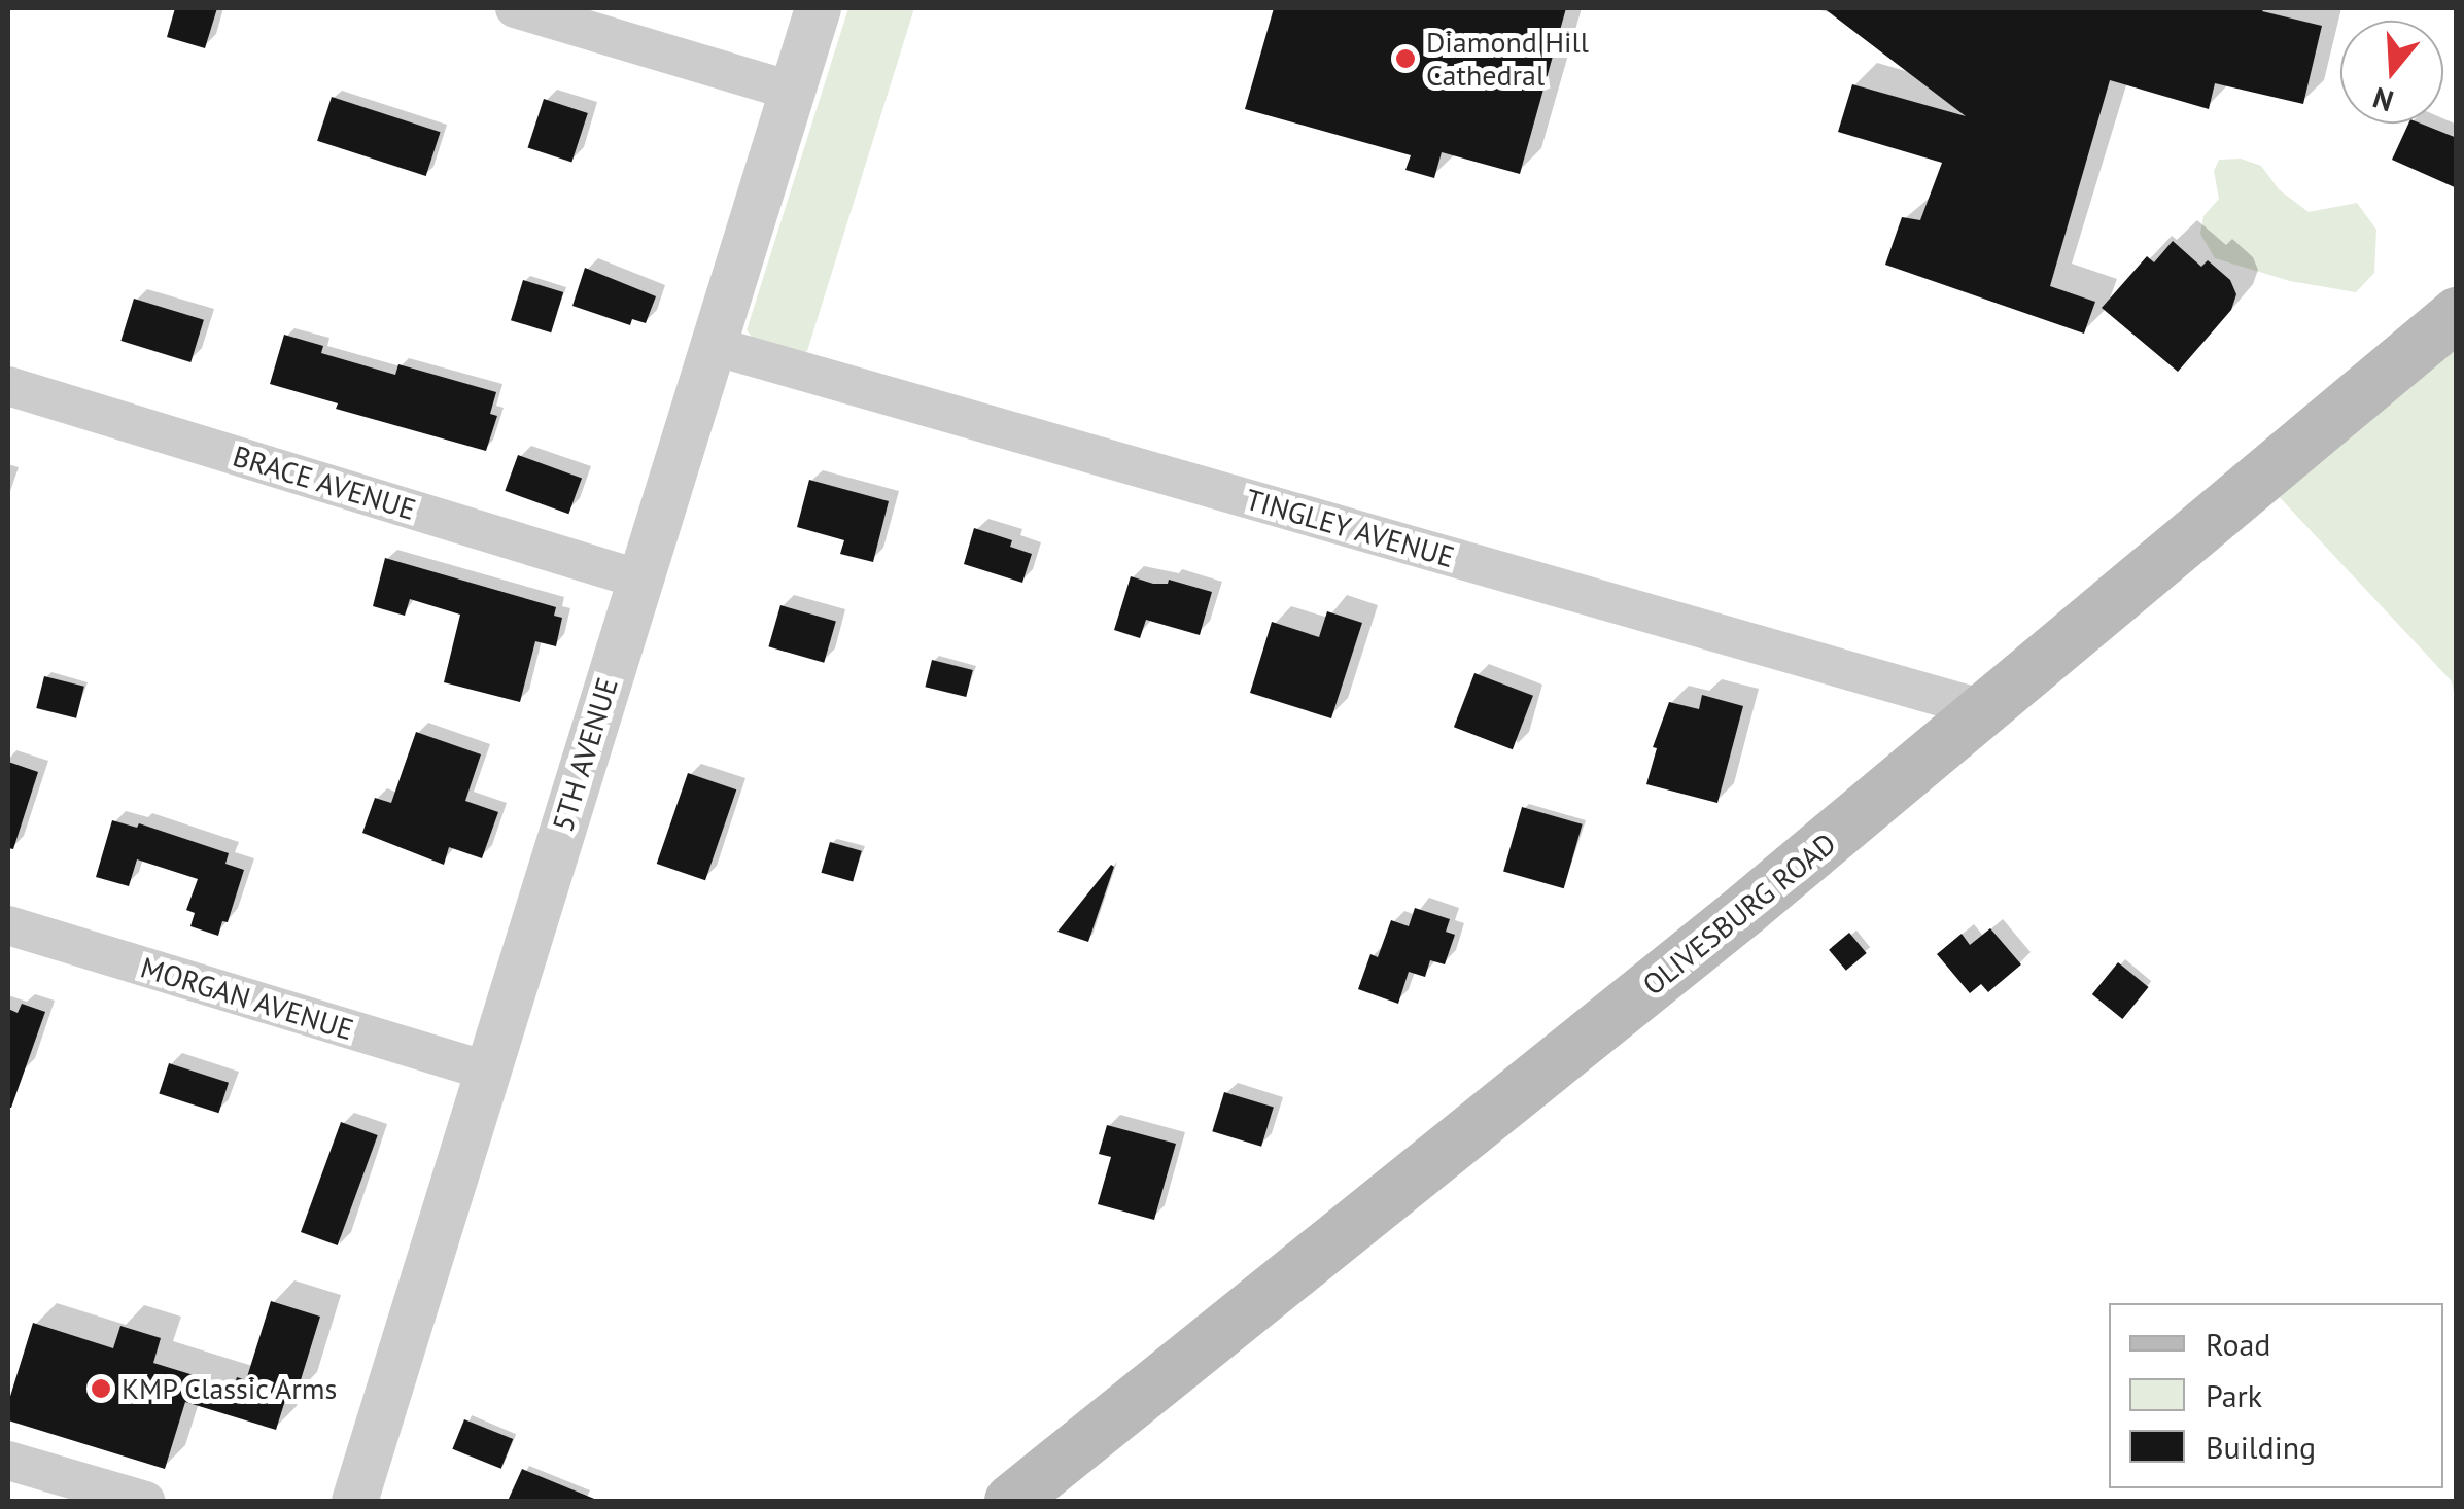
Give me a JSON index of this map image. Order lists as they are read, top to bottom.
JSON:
{
  "streets": {
    "main road": ["OLIVESBURG ROAD"],
    "street": [
      "BRACE AVENUE",
      "TINGLEY AVENUE",
      "5TH AVENUE",
      "MORGAN AVENUE"
    ]
  },
  "crossings": [
    ["BRACE AVENUE", "5TH AVENUE"],
    ["TINGLEY AVENUE", "5TH AVENUE"],
    ["TINGLEY AVENUE", "OLIVESBURG ROAD"],
    ["5TH AVENUE", "MORGAN AVENUE"]
  ],
  "places": ["Diamond Hill Cathedral", "KMP Classic Arms"],
  "legend": ["Road", "Park", "Building"],
  "north": "bottom"
}
